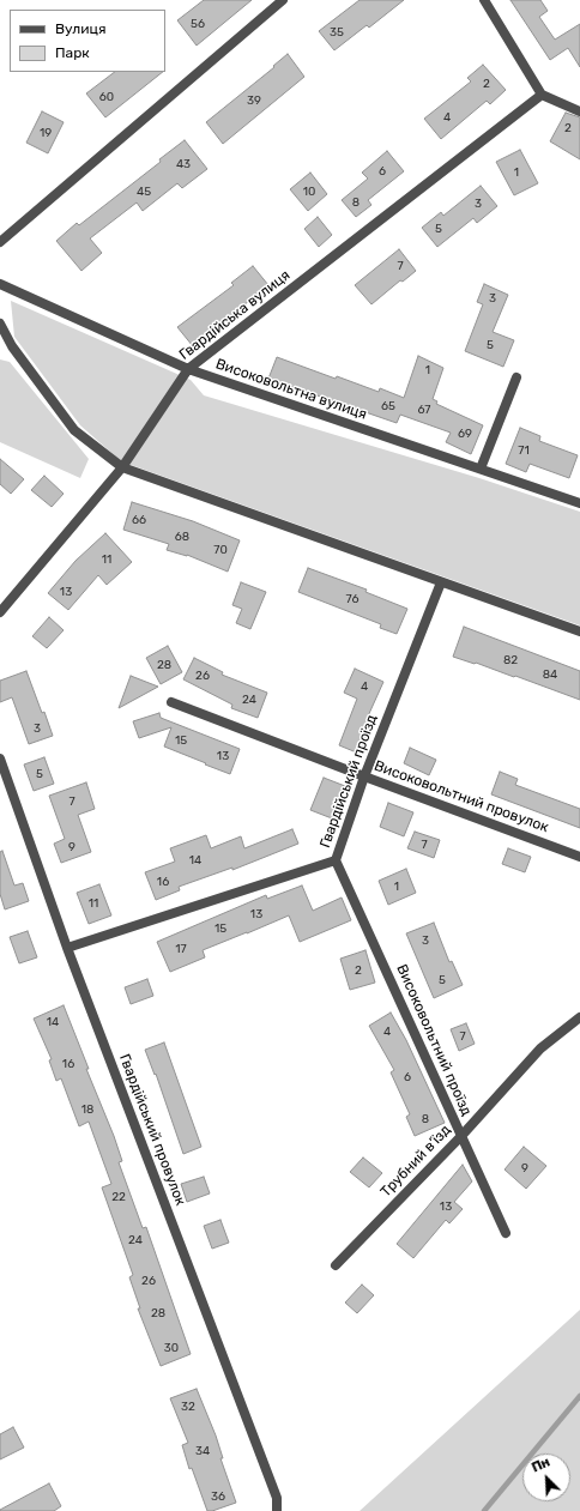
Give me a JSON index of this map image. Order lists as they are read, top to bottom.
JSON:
{
  "streets": {
    "street": [
      "Гвардійська вулиця",
      "Високовольтна вулиця",
      "Гвардійський проїзд",
      "Високовольтний провулок",
      "Високовольтний проїзд",
      "Гвардійський провулок",
      "Трубний в’їзд"
    ]
  },
  "crossings": [
    ["Гвардійська вулиця", "Високовольтна вулиця"],
    ["Гвардійський проїзд", "Високовольтний провулок"],
    ["Гвардійський проїзд", "Високовольтний проїзд"],
    ["Гвардійський проїзд", "Гвардійський провулок"],
    ["Високовольтний проїзд", "Трубний в’їзд"]
  ],
  "house_numbers": [
    "56",
    "35",
    "2",
    "60",
    "39",
    "4",
    "2",
    "19",
    "43",
    "6",
    "1",
    "45",
    "10",
    "8",
    "3",
    "5",
    "7",
    "3",
    "5",
    "1",
    "65",
    "67",
    "69",
    "71",
    "66",
    "68",
    "70",
    "11",
    "13",
    "76",
    "82",
    "28",
    "84",
    "26",
    "4",
    "24",
    "3",
    "15",
    "13",
    "5",
    "7",
    "7",
    "9",
    "14",
    "16",
    "1",
    "11",
    "13",
    "15",
    "3",
    "17",
    "2",
    "5",
    "14",
    "4",
    "7",
    "16",
    "6",
    "18",
    "8",
    "9",
    "22",
    "13",
    "24",
    "26",
    "28",
    "30",
    "32",
    "34",
    "36"
  ],
  "legend": ["Вулиця", "Парк"],
  "north": "top left"
}
